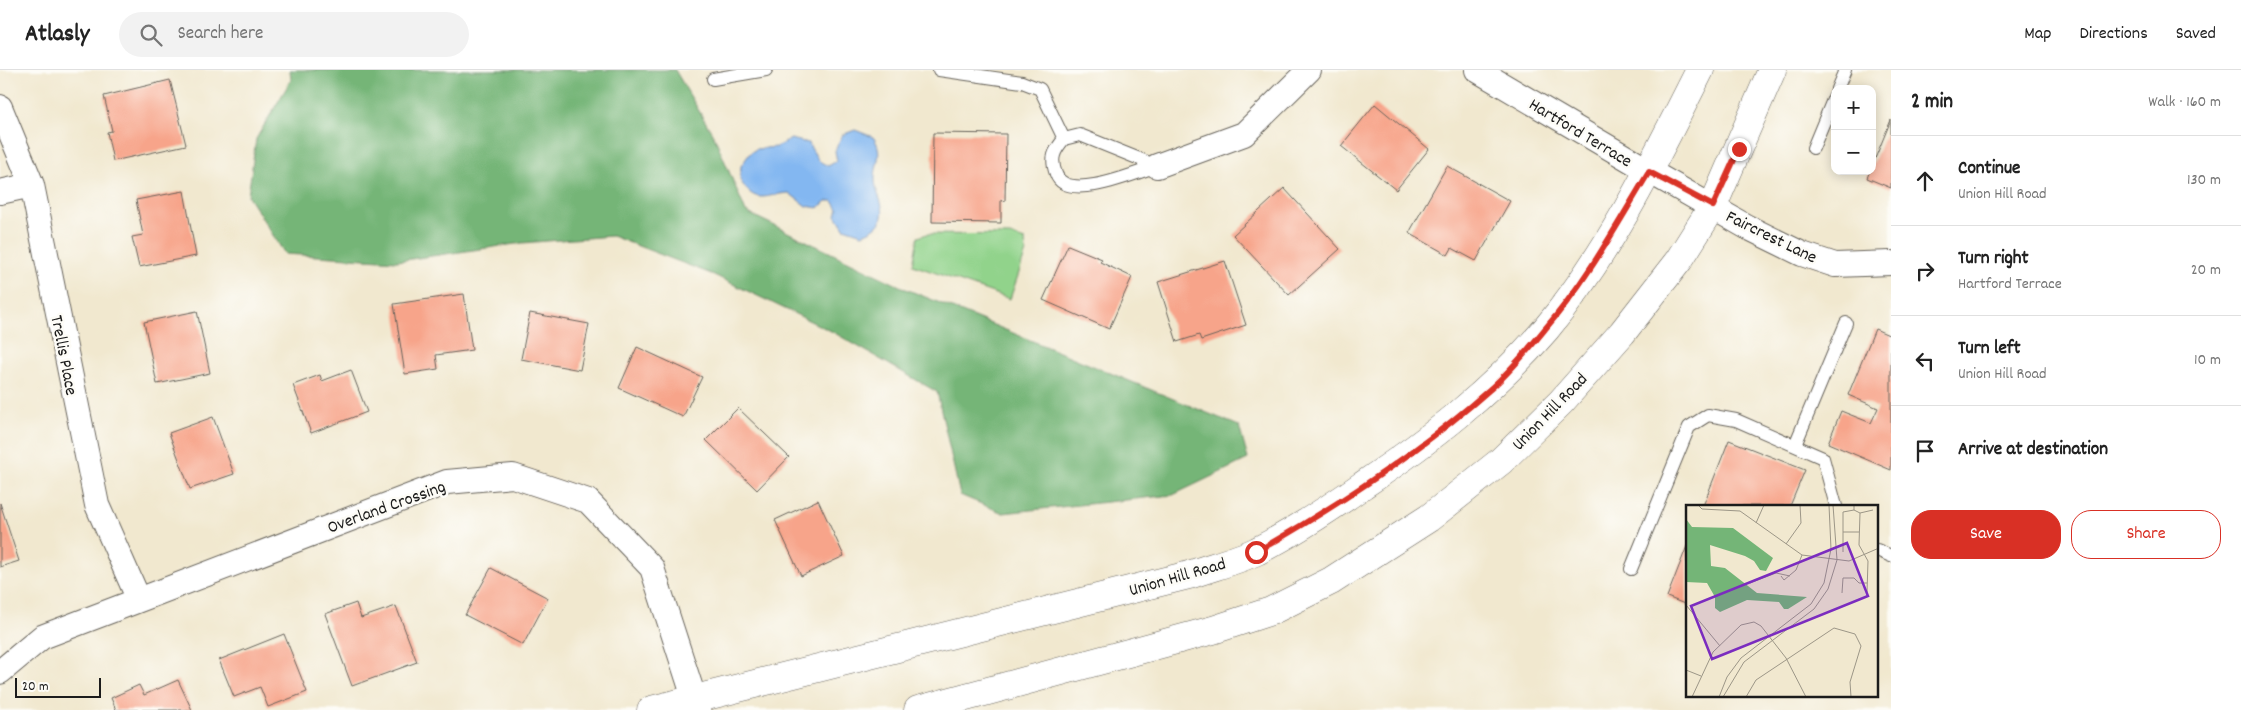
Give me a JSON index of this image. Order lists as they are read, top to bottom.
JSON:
{
  "streets": {
    "street": [
      "Hartford Terrace",
      "Faircrest Lane",
      "Trellis Place",
      "Union Hill Road",
      "Overland Crossing"
    ]
  },
  "crossings": [
    ["Hartford Terrace", "Faircrest Lane"],
    ["Hartford Terrace", "Union Hill Road"],
    ["Faircrest Lane", "Union Hill Road"],
    ["Trellis Place", "Overland Crossing"],
    ["Union Hill Road", "Overland Crossing"]
  ],
  "scale_bar": "20 m",
  "page": {
    "header": "Atlasly",
    "search": "Search here",
    "nav": ["Map", "Directions", "Saved"],
    "heading": ["2 min", "Walk · 160 m"],
    "map_buttons": ["+", "−"],
    "list": [
      ["Continue", "Union Hill Road", "130 m"],
      ["Turn right", "Hartford Terrace", "20 m"],
      ["Turn left", "Union Hill Road", "10 m"],
      "Arrive at destination"
    ],
    "buttons": ["Save", "Share"],
    "scale": "20 m"
  }
}
